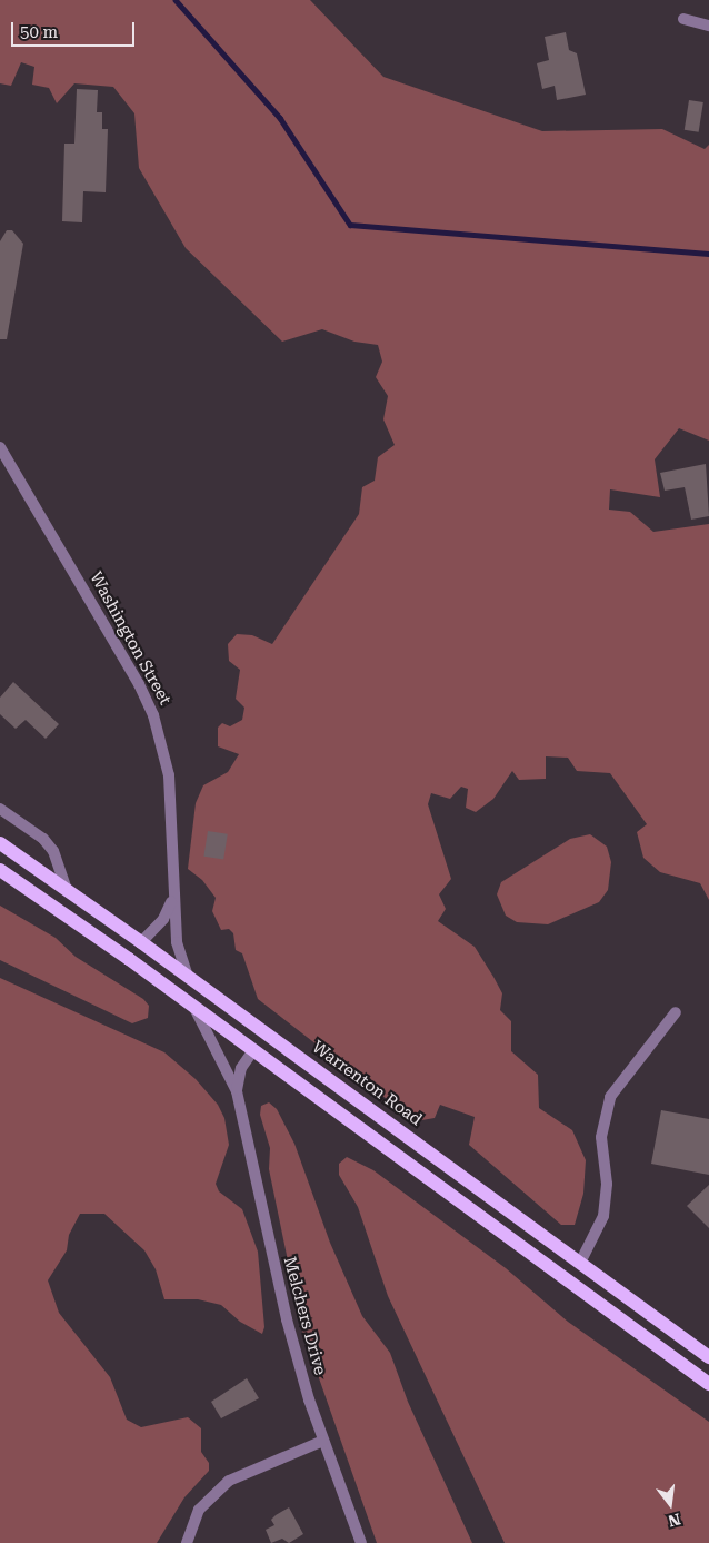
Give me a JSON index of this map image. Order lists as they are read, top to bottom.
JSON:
{
  "streets": {
    "main road": ["Warrenton Road"],
    "street": ["Washington Street", "Melchers Drive"]
  },
  "crossings": [
    ["Washington Street", "Warrenton Road"]
  ],
  "scale_bar": "50 m",
  "north": "bottom"
}
